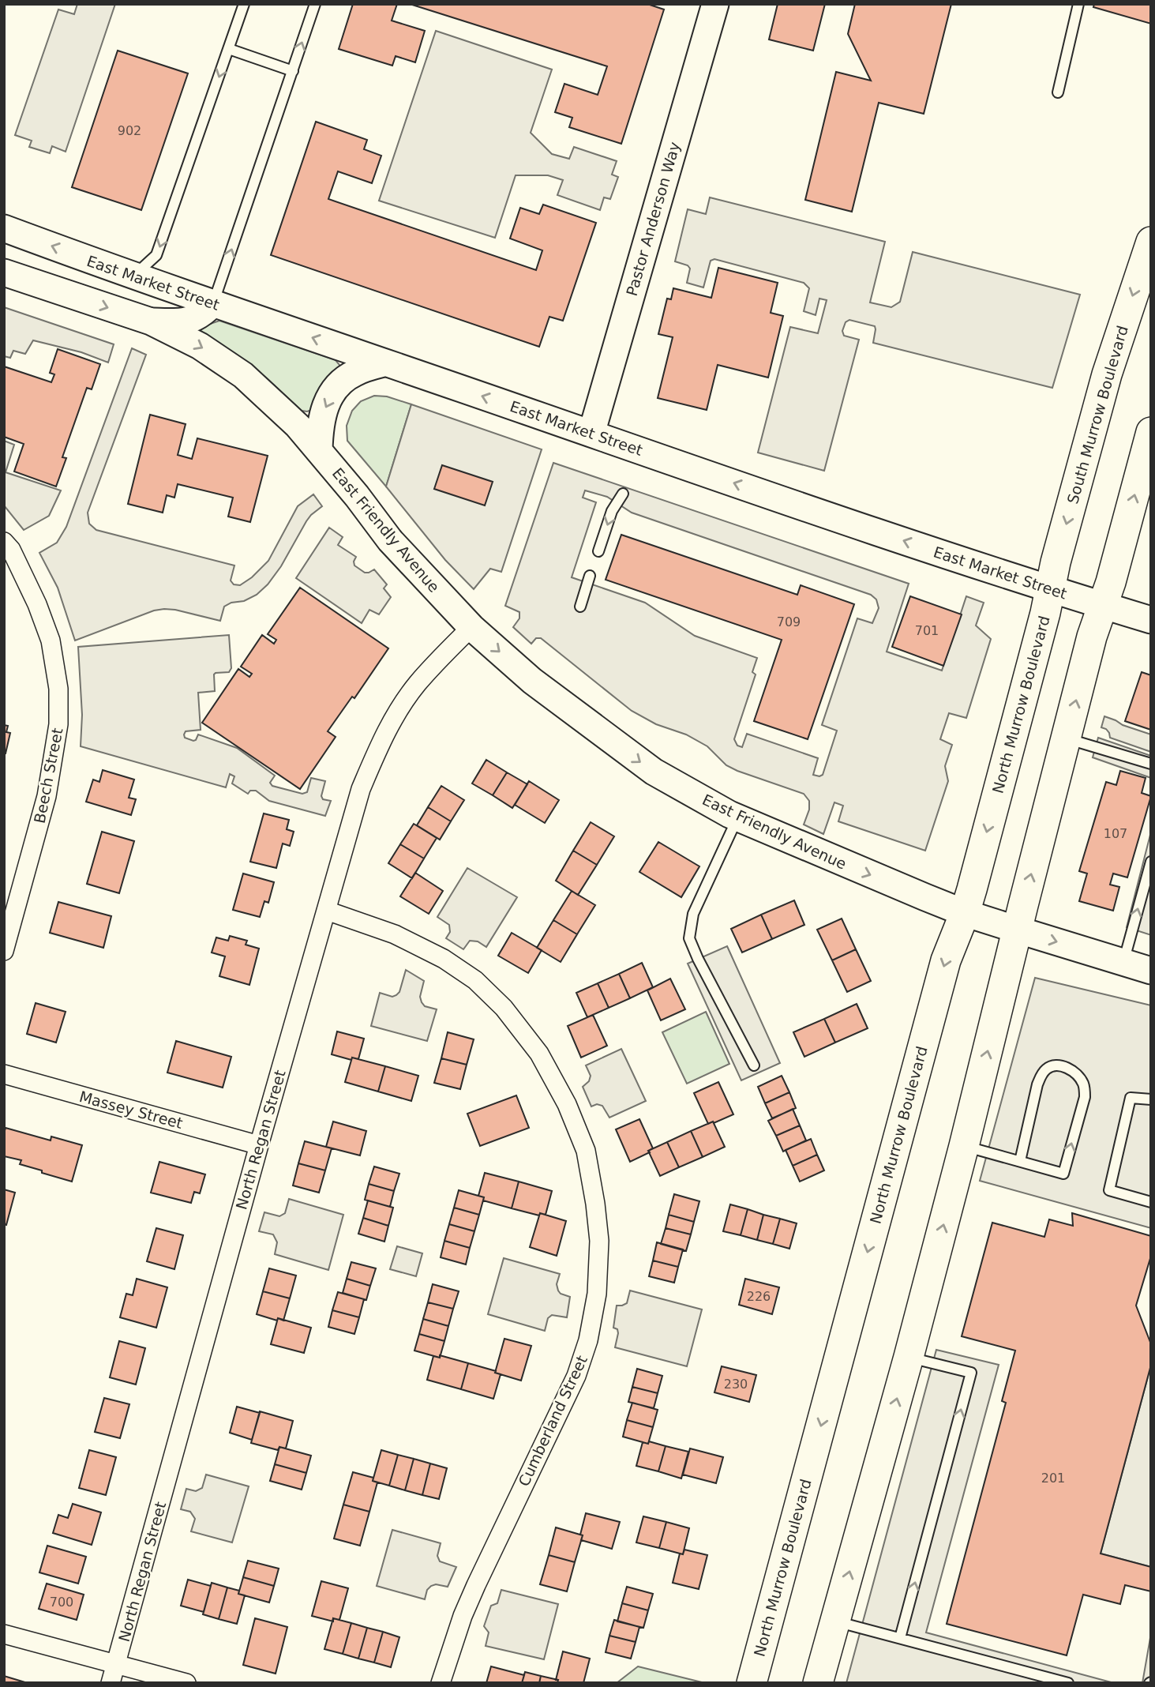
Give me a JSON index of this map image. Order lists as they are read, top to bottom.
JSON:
{
  "streets": {
    "main road": [
      "Pastor Anderson Way",
      "East Market Street",
      "South Murrow Boulevard",
      "East Friendly Avenue",
      "North Murrow Boulevard"
    ],
    "street": [
      "Beech Street",
      "Massey Street",
      "North Regan Street",
      "Cumberland Street"
    ]
  },
  "crossings": [
    ["Pastor Anderson Way", "East Market Street"],
    ["East Market Street", "South Murrow Boulevard"],
    ["East Market Street", "North Murrow Boulevard"],
    ["South Murrow Boulevard", "North Murrow Boulevard"],
    ["East Friendly Avenue", "North Murrow Boulevard"],
    ["East Friendly Avenue", "North Regan Street"],
    ["Massey Street", "North Regan Street"],
    ["North Regan Street", "Cumberland Street"]
  ],
  "one_way": ["East Market Street", "East Friendly Avenue"],
  "house_numbers": [
    "902",
    "709",
    "701",
    "107",
    "226",
    "230",
    "201",
    "700"
  ]
}
